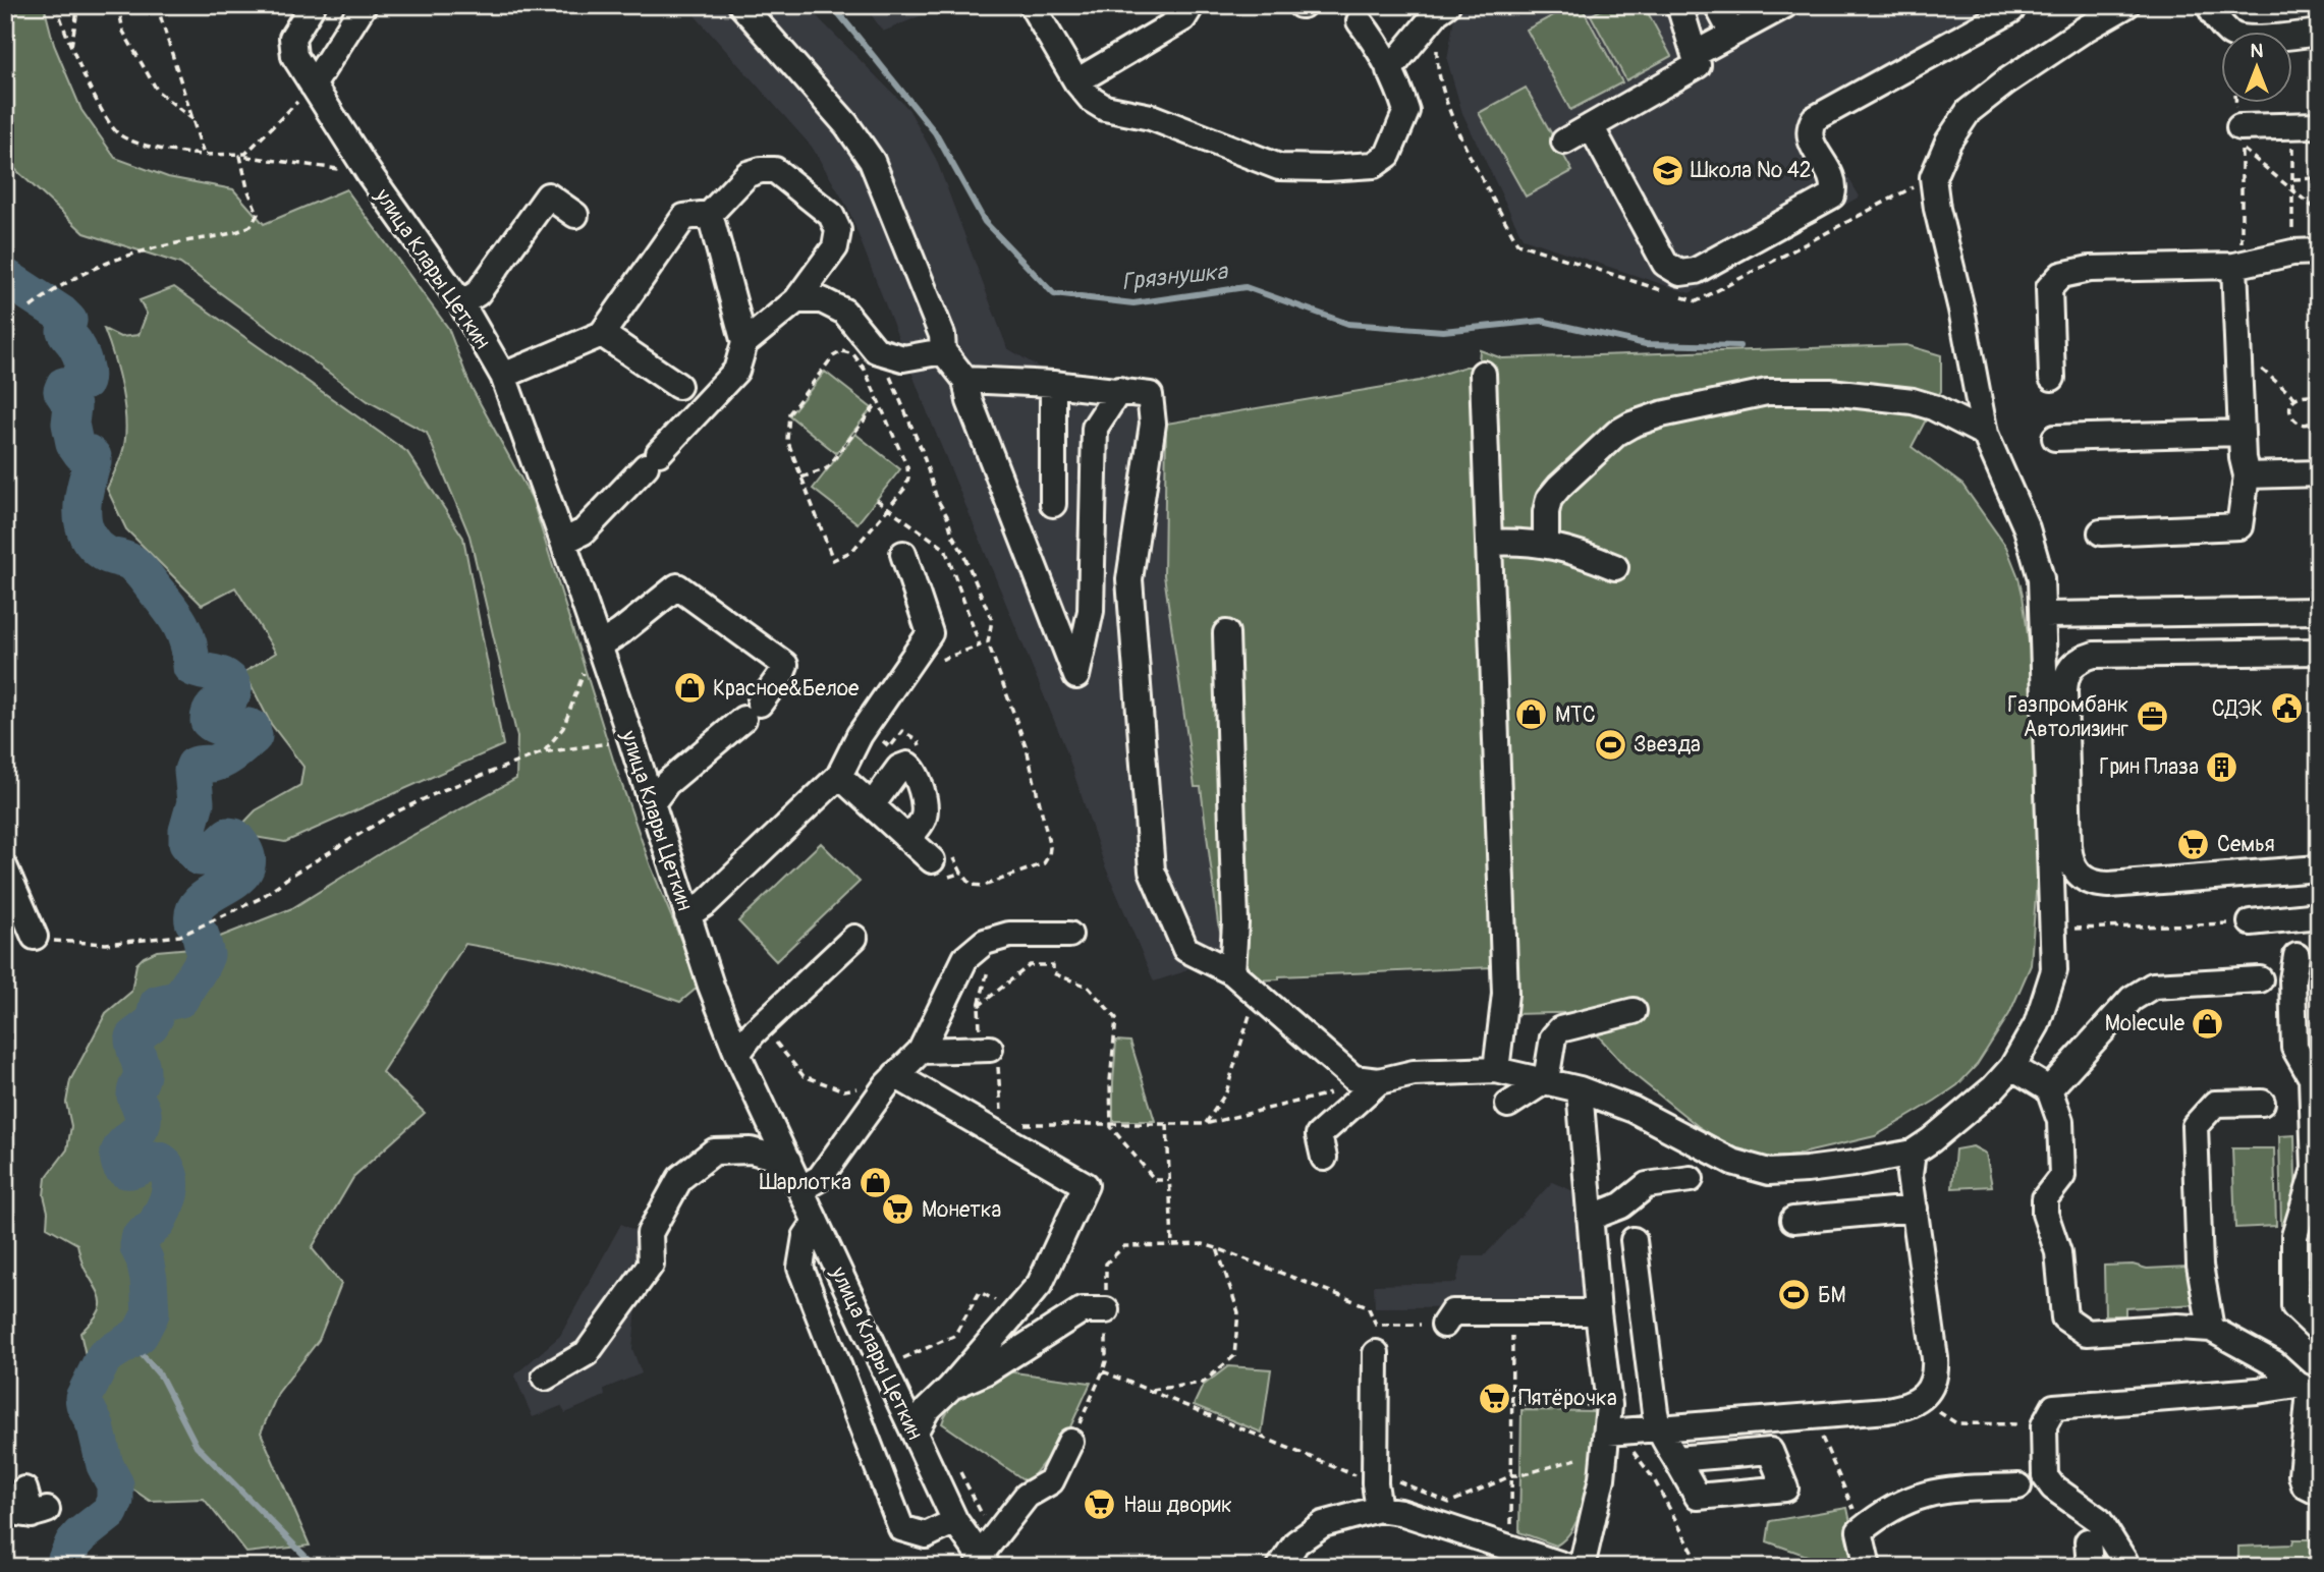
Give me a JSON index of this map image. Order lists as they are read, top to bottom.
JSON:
{
  "streets": {
    "street": ["улица Клары Цеткин"]
  },
  "water": ["Грязнушка"],
  "places": {
    "school or university": ["Школа № 42"],
    "shop": [
      "Красное&Белое",
      "МТС",
      "Molecule",
      "Шарлотка"
    ],
    "public building": ["СДЭК"],
    "office": ["Газпромбанк Автолизинг"],
    "sports": ["Звезда", "БМ"],
    "building": ["Грин Плаза"],
    "supermarket": [
      "Семья",
      "Монетка",
      "Пятёрочка",
      "Наш дворик"
    ]
  },
  "north": "top"
}
